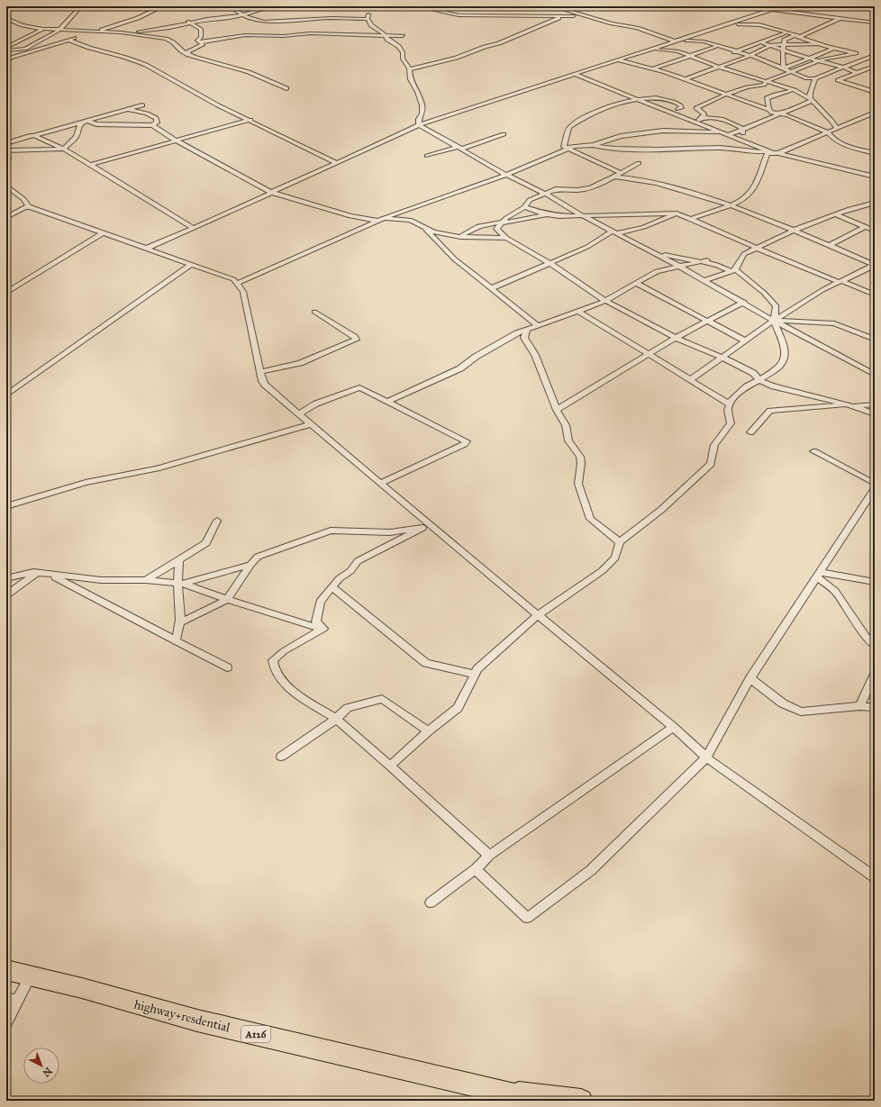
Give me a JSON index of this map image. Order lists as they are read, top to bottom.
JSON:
{
  "streets": {
    "highway": ["highway+resdential", "A126"]
  },
  "crossings": [
    ["highway+resdential", "A126"]
  ],
  "north": "bottom right"
}
